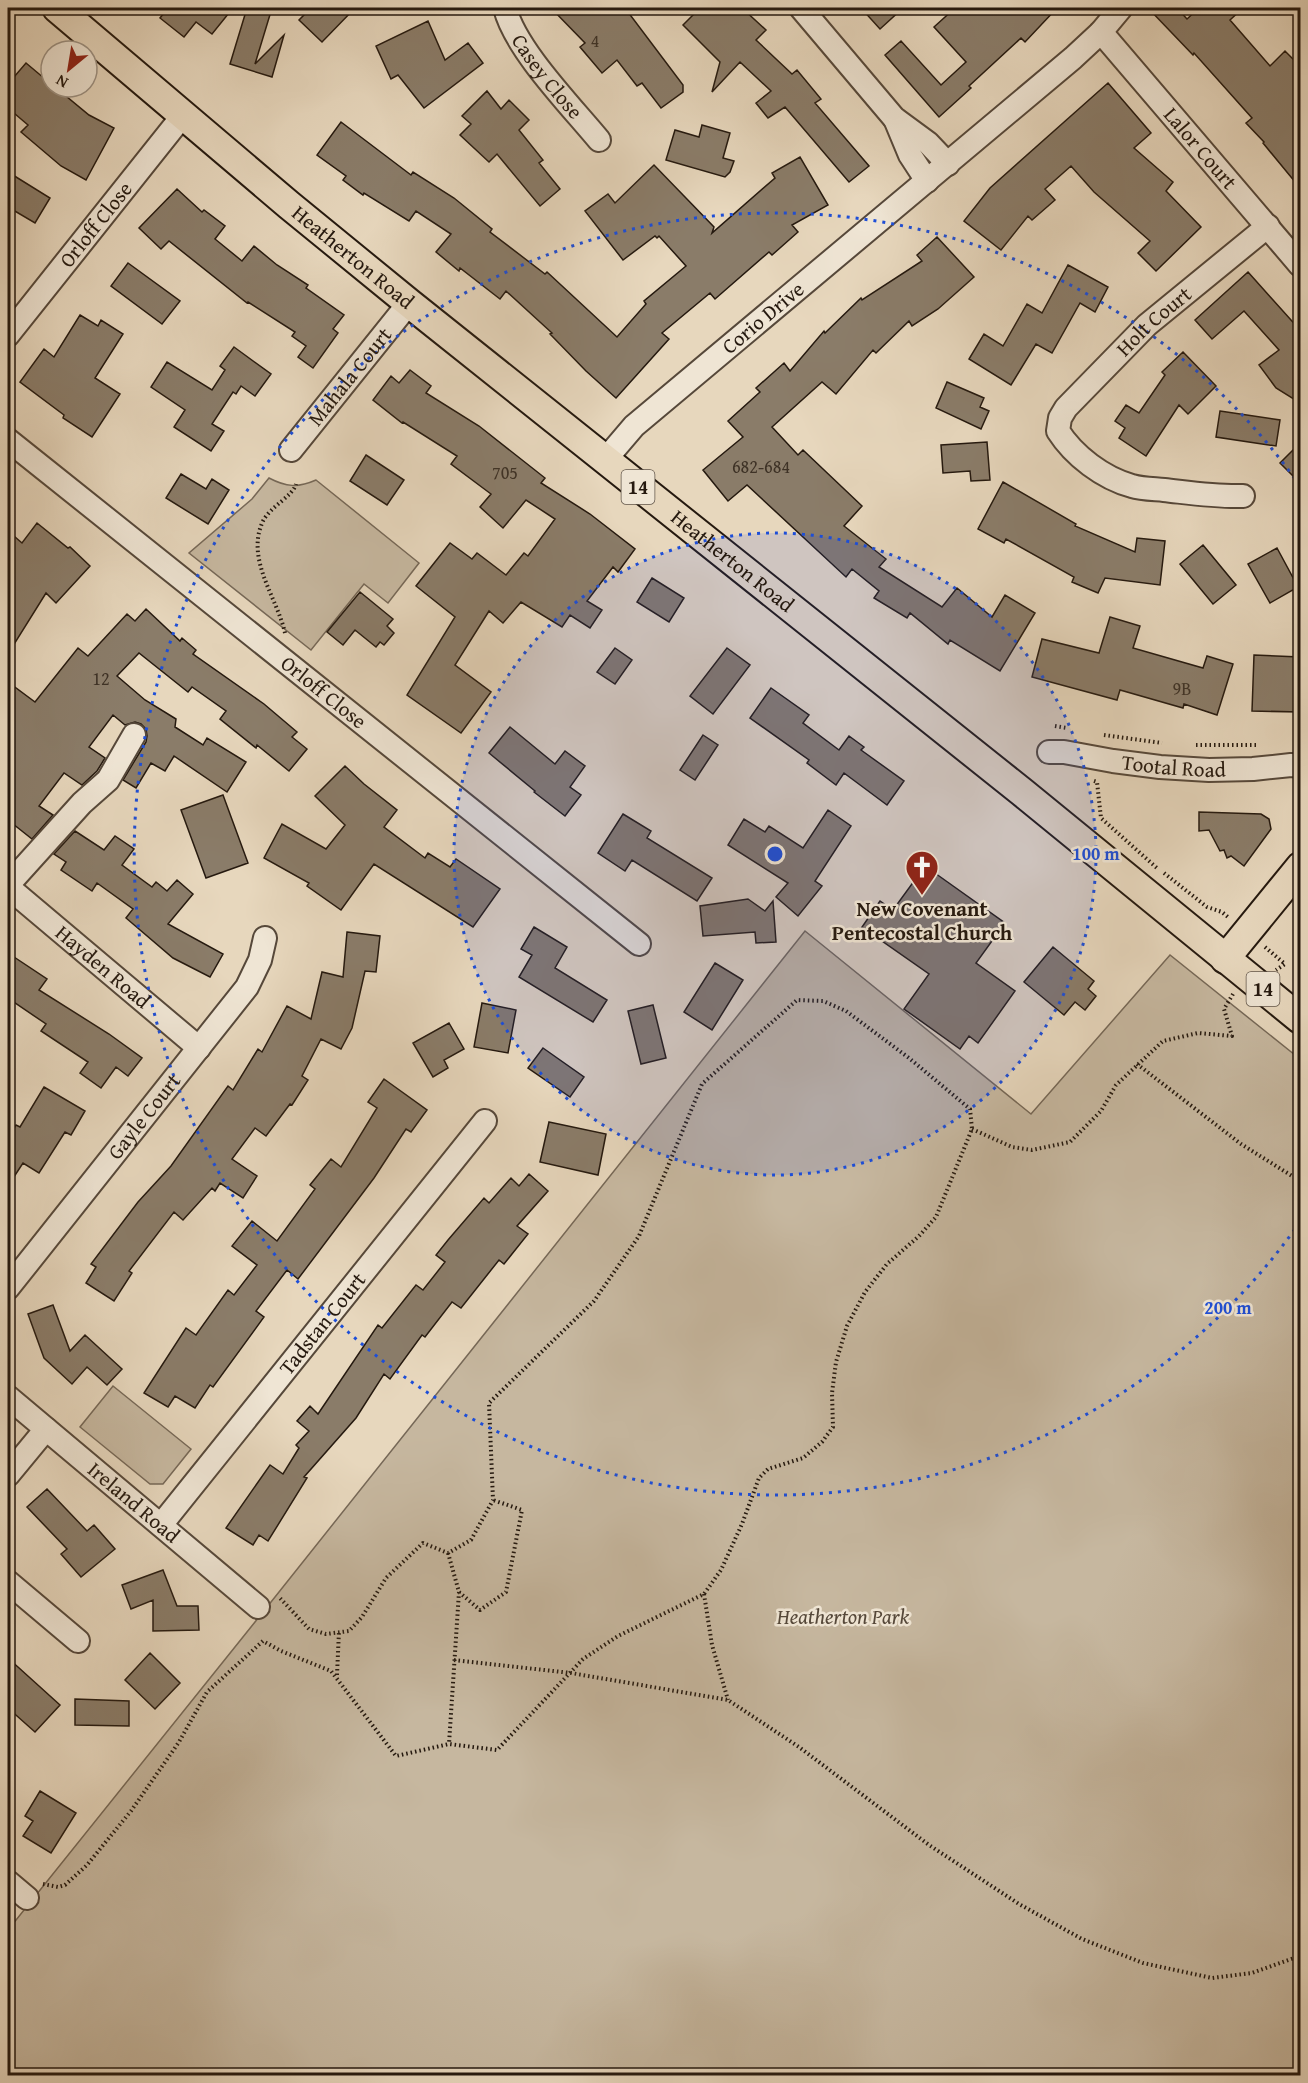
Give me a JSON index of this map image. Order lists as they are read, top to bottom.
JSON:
{
  "streets": {
    "main road": ["Heatherton Road", "14"],
    "street": [
      "Casey Close",
      "Lalor Court",
      "Orloff Close",
      "Corio Drive",
      "Holt Court",
      "Mahala Court",
      "Tootal Road",
      "Hayden Road",
      "Gayle Court",
      "Tadstan Court",
      "Ireland Road"
    ]
  },
  "crossings": [
    ["Lalor Court", "Corio Drive"],
    ["Lalor Court", "Holt Court"],
    ["Orloff Close", "Heatherton Road"],
    ["Heatherton Road", "Corio Drive"],
    ["Heatherton Road", "Mahala Court"],
    ["Hayden Road", "Gayle Court"],
    ["Tadstan Court", "Ireland Road"]
  ],
  "parks": ["Heatherton Park"],
  "places": {
    "church": ["New Covenant Pentecostal Church"]
  },
  "house_numbers": [
    "4",
    "682-684",
    "705",
    "12",
    "9B"
  ],
  "north": "bottom left",
  "rings": ["100 m", "200 m"]
}
